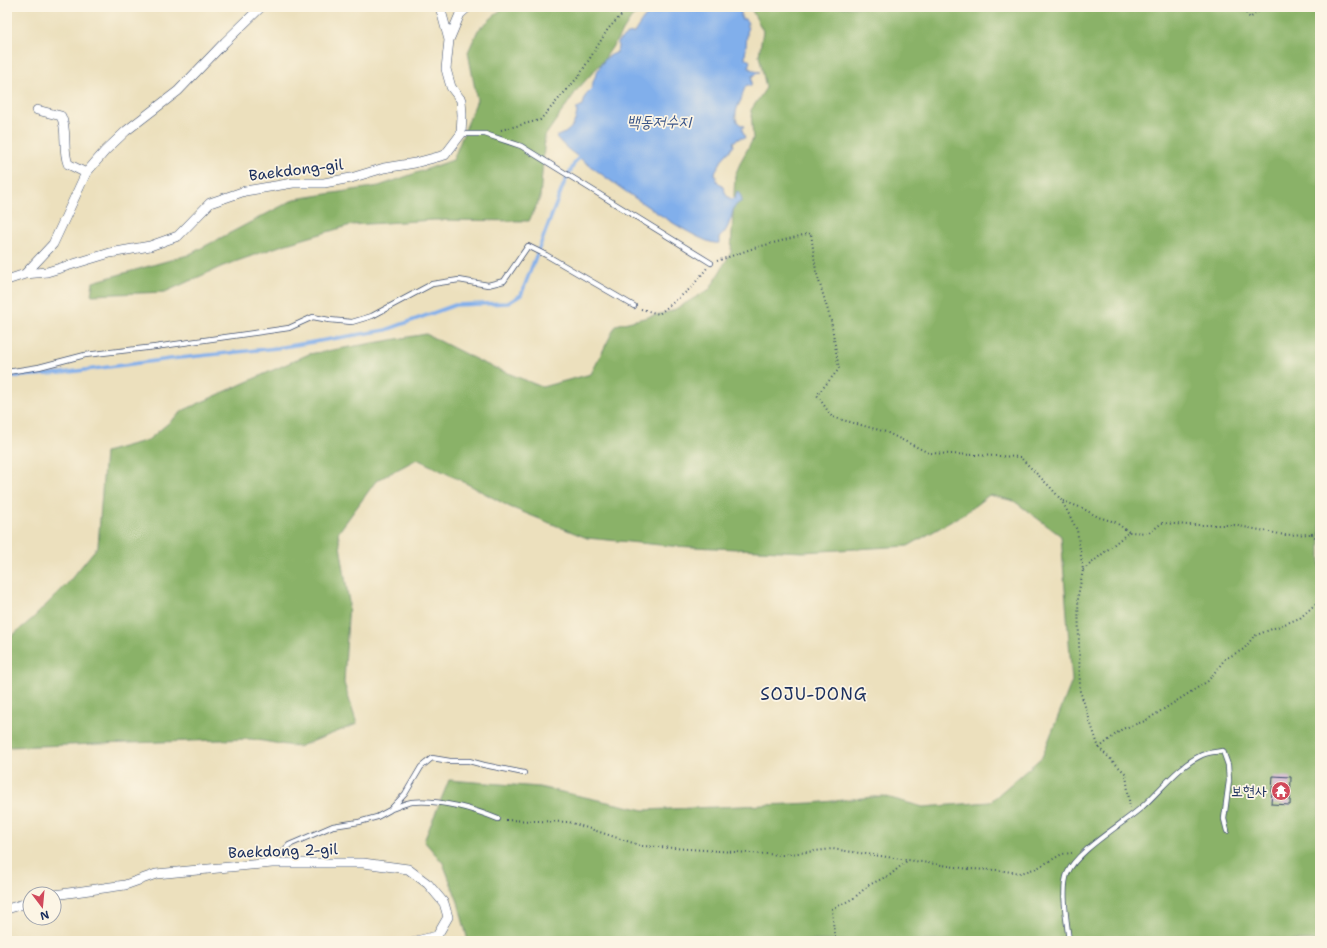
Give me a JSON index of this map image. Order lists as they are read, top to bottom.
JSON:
{
  "streets": {
    "street": ["Baekdong-gil", "Baekdong 2-gil"]
  },
  "districts": ["SOJU-DONG"],
  "water": ["백동저수지"],
  "places": {
    "temple": ["보현사"]
  },
  "north": "bottom"
}
